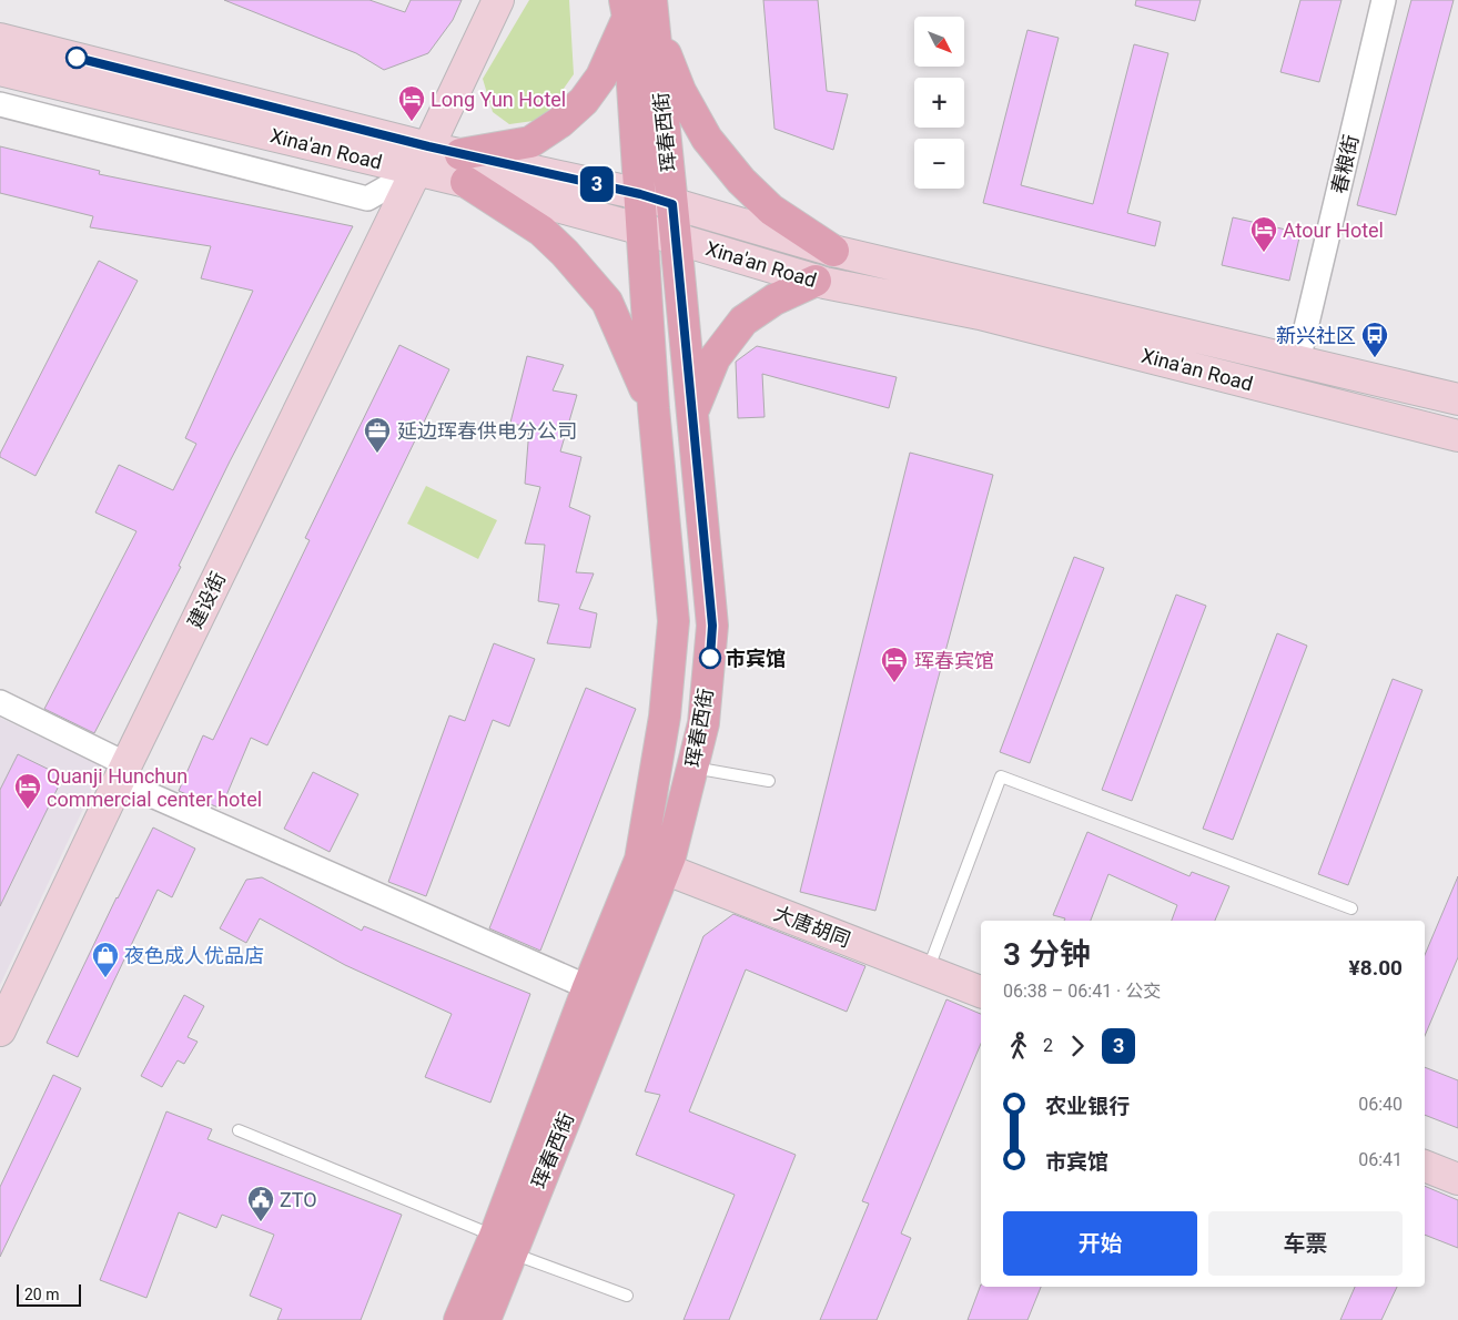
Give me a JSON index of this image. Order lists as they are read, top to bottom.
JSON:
{
  "streets": {
    "main road": [
      "珲春西街",
      "Xina'an Road",
      "建设街",
      "大唐胡同"
    ],
    "street": ["春粮街"]
  },
  "crossings": [
    ["珲春西街", "Xina'an Road"],
    ["珲春西街", "大唐胡同"],
    ["Xina'an Road", "春粮街"],
    ["Xina'an Road", "建设街"]
  ],
  "places": {
    "hotel": [
      "Long Yun Hotel",
      "Atour Hotel",
      "珲春宾馆",
      "Quanji Hunchun commercial center hotel"
    ],
    "bus stop": ["新兴社区"],
    "office": ["延边珲春供电分公司"],
    "other": ["市宾馆"],
    "shop": ["夜色成人优品店"],
    "public building": ["ZTO"]
  },
  "lines": ["bus line 3"],
  "scale_bar": "20 m",
  "north": "bottom right",
  "page": {
    "on_map": "3",
    "map_buttons": ["+", "−"],
    "heading": ["3 分钟", "06:38 – 06:41 · 公交", "¥8.00"],
    "legs": ["2", "3"],
    "list": [
      {
        "name": "农业银行",
        "value": "06:40"
      },
      {
        "name": "市宾馆",
        "value": "06:41"
      }
    ],
    "buttons": ["开始", "车票"],
    "scale": "20 m"
  }
}
